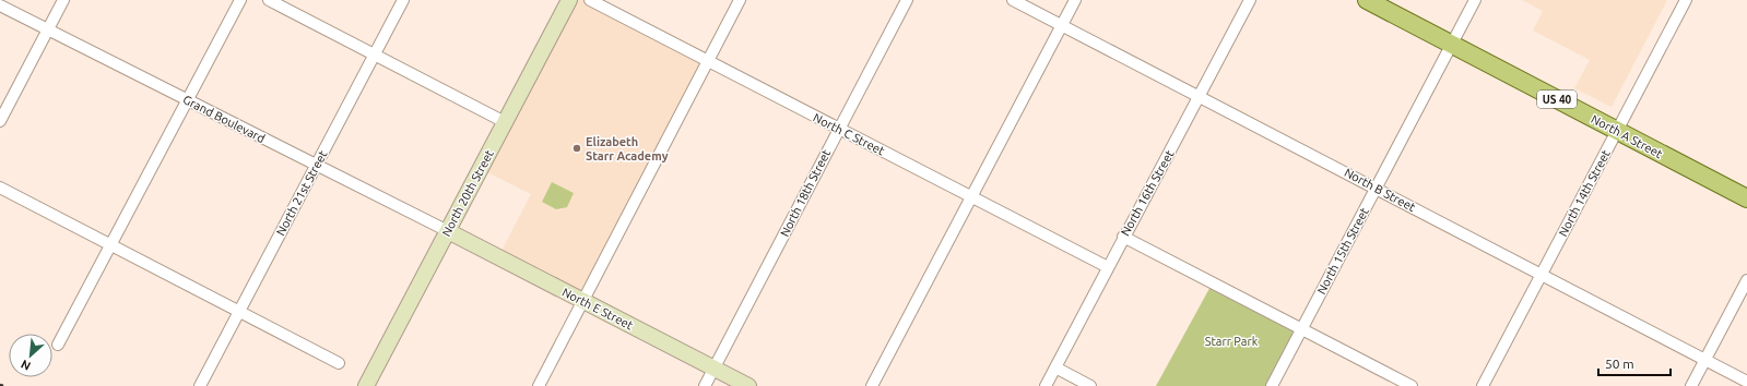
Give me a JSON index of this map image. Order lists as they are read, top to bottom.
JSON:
{
  "streets": {
    "main road": ["US 40", "North A Street"],
    "street": [
      "Grand Boulevard",
      "North C Street",
      "North B Street",
      "North 21st Street",
      "North 20th Street",
      "North 18th Street",
      "North 16th Street",
      "North 14th Street",
      "North 15th Street",
      "North E Street"
    ]
  },
  "crossings": [
    ["Grand Boulevard", "North 21st Street"],
    ["Grand Boulevard", "North 20th Street"],
    ["Grand Boulevard", "North E Street"],
    ["North C Street", "North 18th Street"],
    ["North C Street", "North 16th Street"],
    ["North A Street", "North 14th Street"],
    ["North A Street", "North 15th Street"],
    ["North B Street", "North 16th Street"],
    ["North B Street", "North 14th Street"],
    ["North B Street", "North 15th Street"],
    ["North 20th Street", "North E Street"],
    ["North 18th Street", "North E Street"]
  ],
  "parks": ["Starr Park"],
  "places": ["Elizabeth Starr Academy"],
  "scale_bar": "50 m",
  "north": "bottom left"
}
